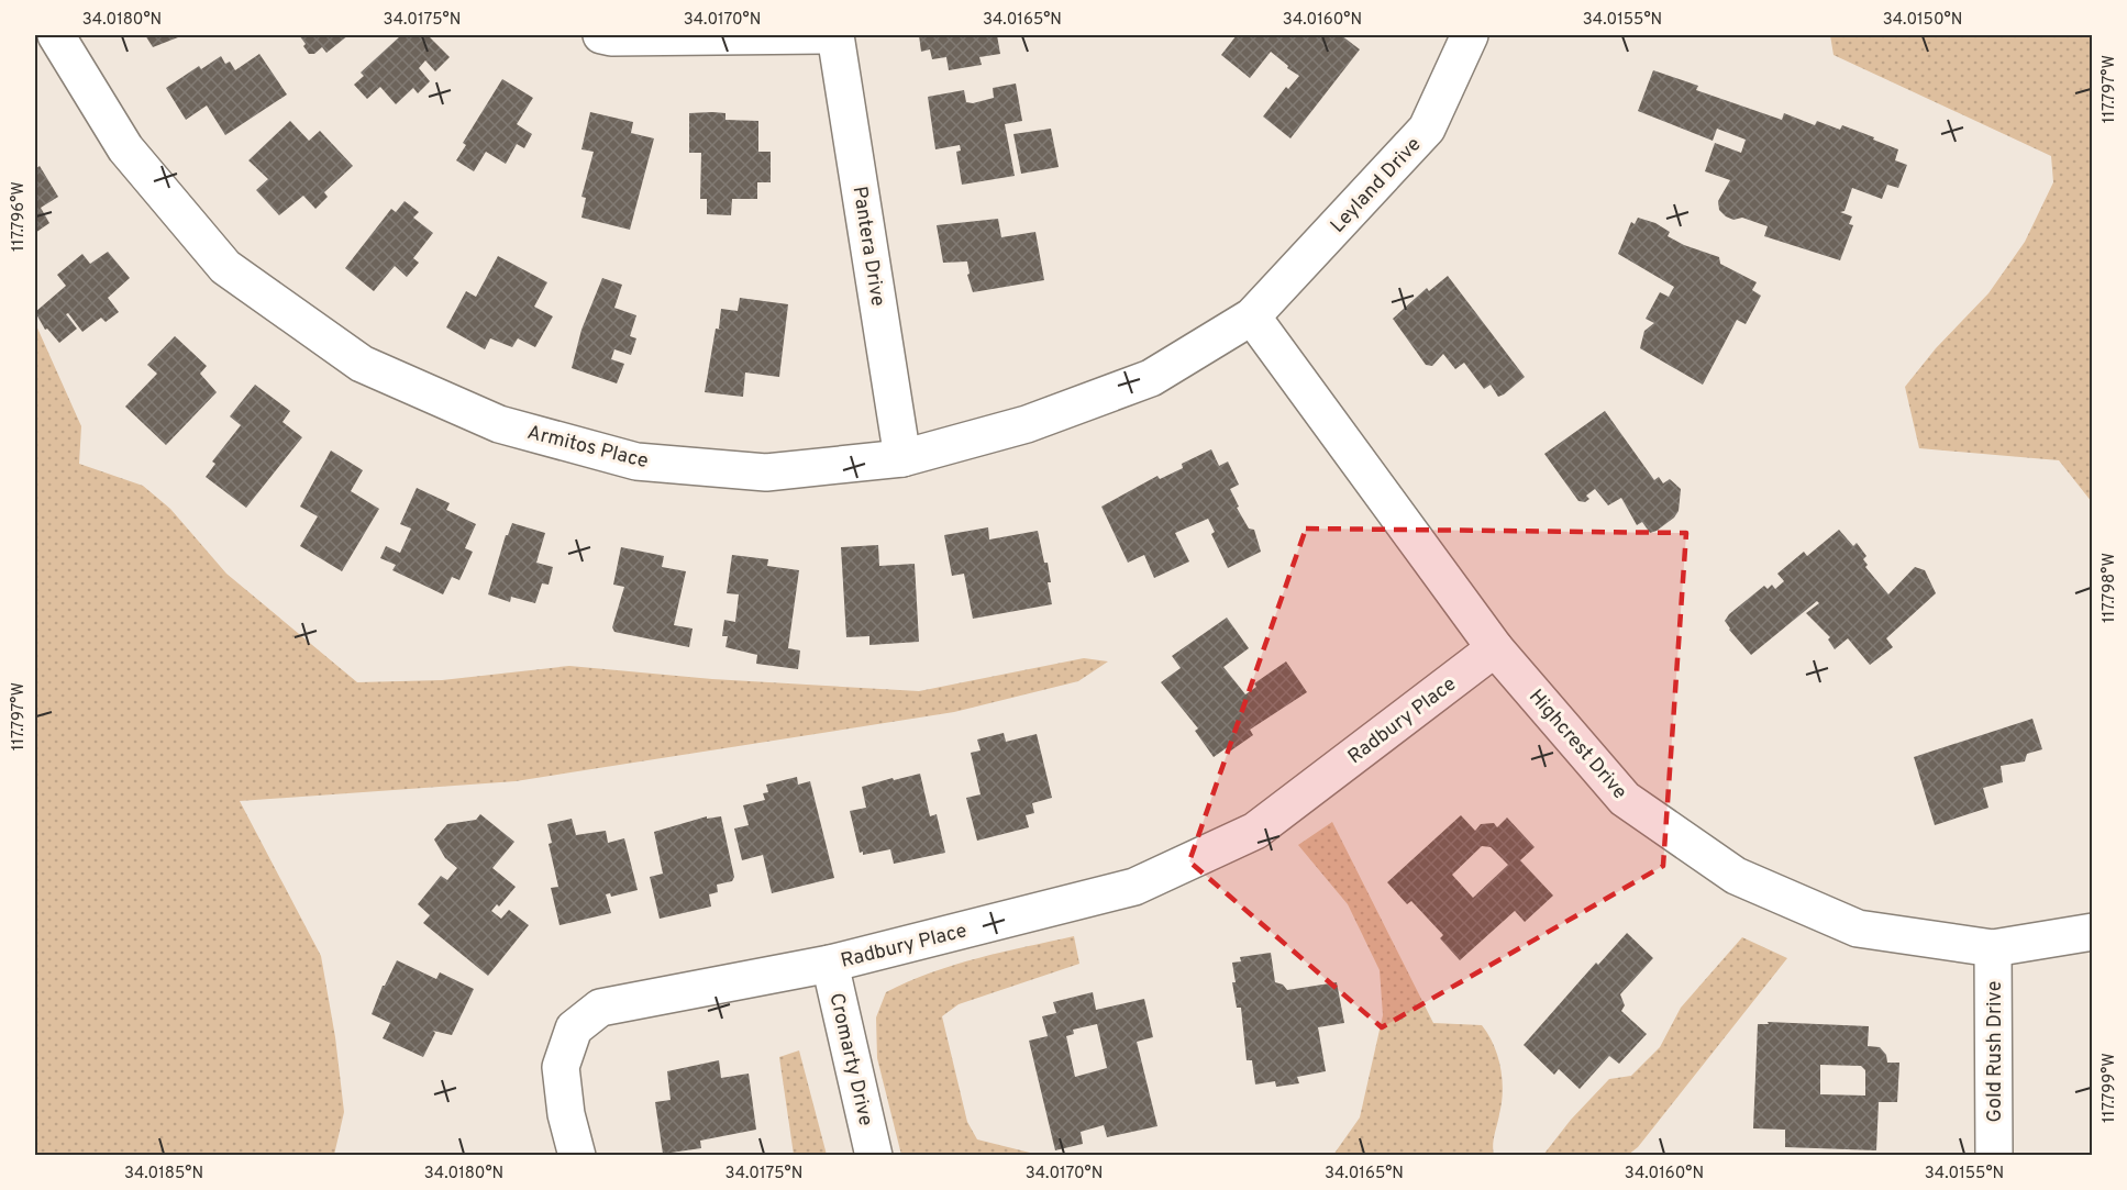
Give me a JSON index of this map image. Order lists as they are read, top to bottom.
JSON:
{
  "streets": {
    "street": [
      "Leyland Drive",
      "Pantera Drive",
      "Armitos Place",
      "Radbury Place",
      "Highcrest Drive",
      "Gold Rush Drive",
      "Cromarty Drive"
    ]
  },
  "crossings": [
    ["Leyland Drive", "Armitos Place"],
    ["Leyland Drive", "Highcrest Drive"],
    ["Pantera Drive", "Armitos Place"],
    ["Armitos Place", "Highcrest Drive"],
    ["Radbury Place", "Highcrest Drive"],
    ["Radbury Place", "Cromarty Drive"],
    ["Highcrest Drive", "Gold Rush Drive"]
  ],
  "coordinates": [
    "34.0180°N",
    "34.0175°N",
    "34.0170°N",
    "34.0165°N",
    "34.0160°N",
    "34.0155°N",
    "34.0150°N",
    "117.797°W",
    "117.796°W",
    "117.798°W",
    "117.799°W",
    "34.0185°N"
  ]
}
